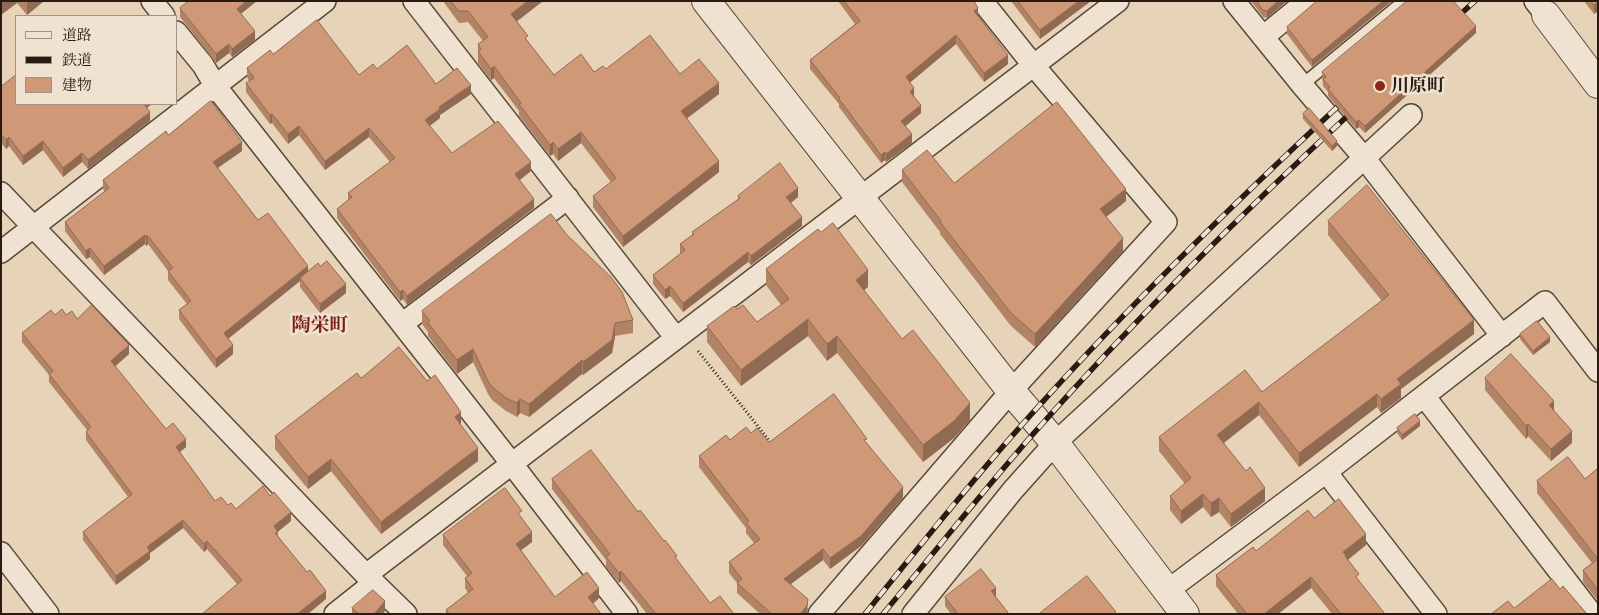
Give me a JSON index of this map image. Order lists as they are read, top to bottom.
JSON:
{
  "districts": ["陶栄町"],
  "places": ["川原町"],
  "legend": ["道路", "鉄道", "建物"]
}
